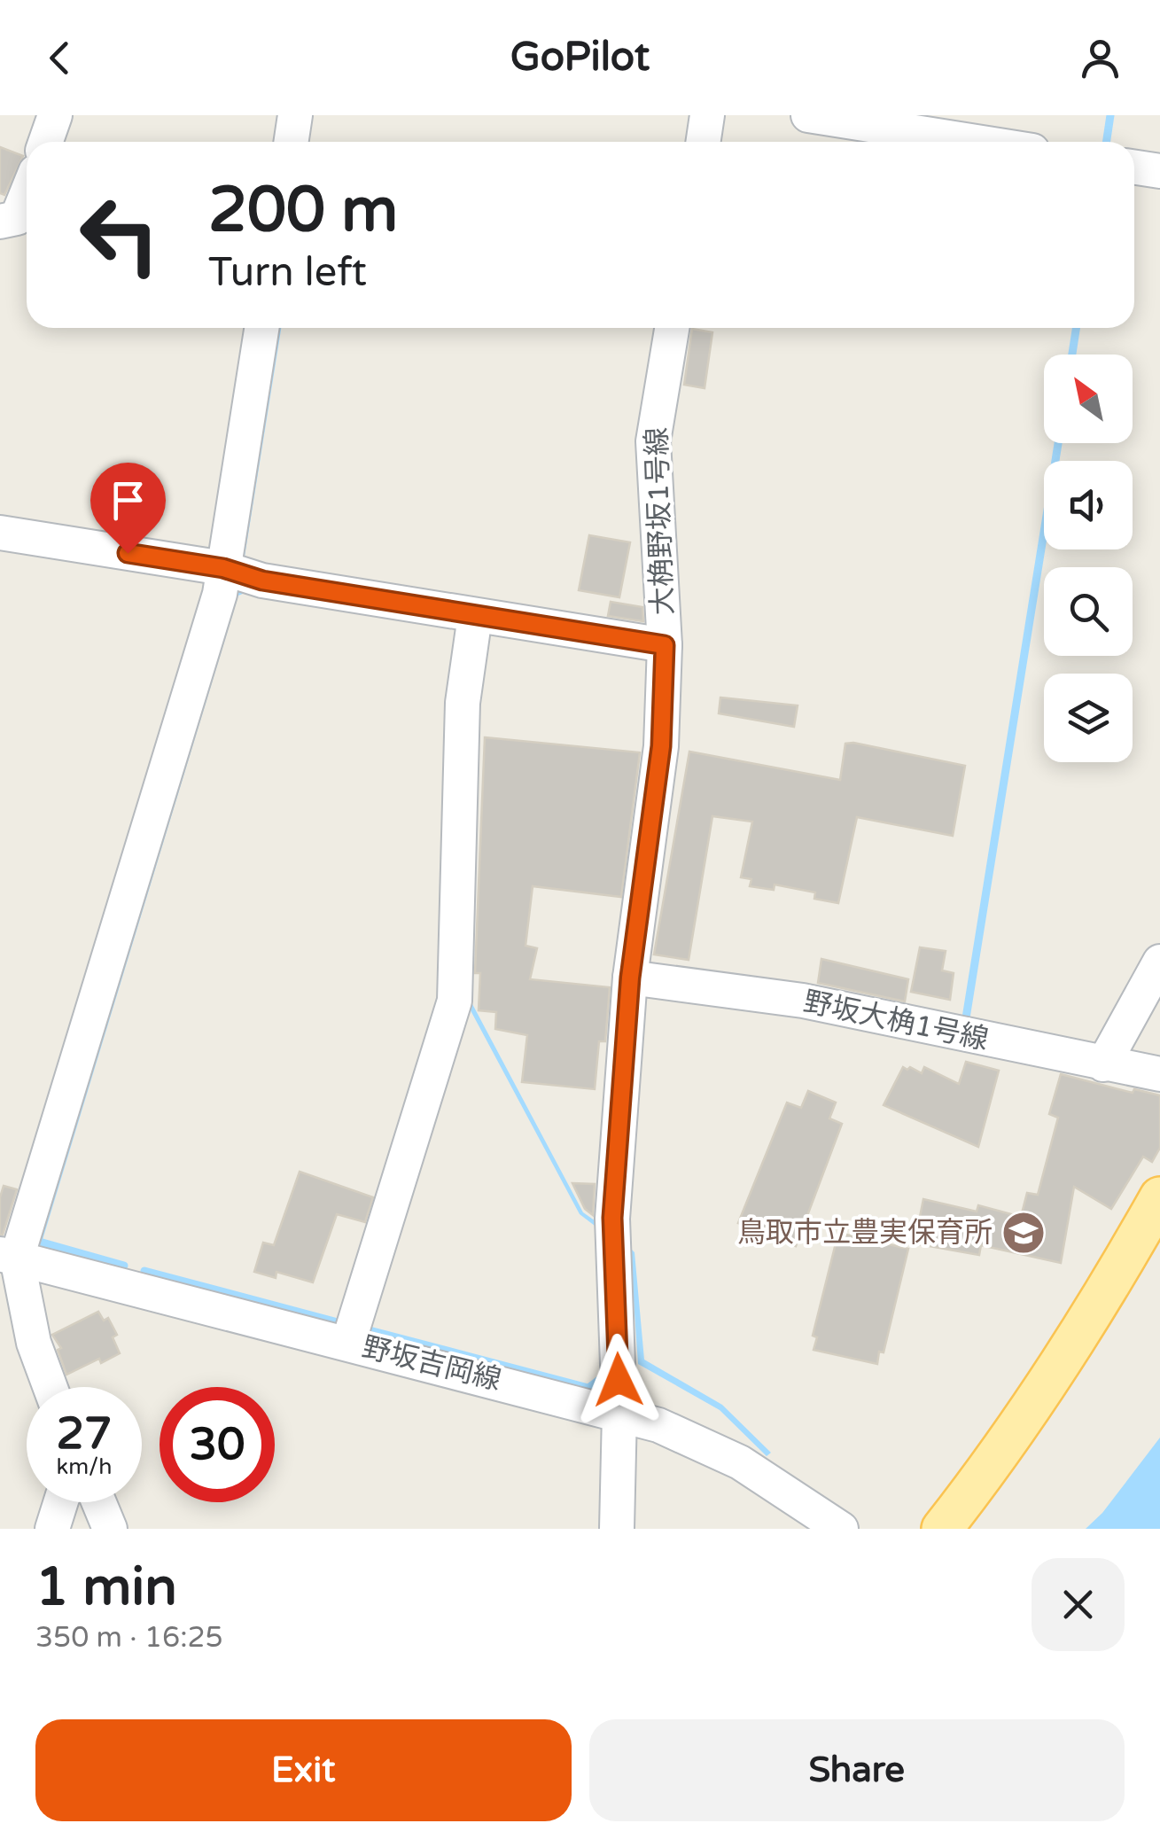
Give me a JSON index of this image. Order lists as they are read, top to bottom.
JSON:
{
  "streets": {
    "street": ["大桷野坂1号線", "野坂大桷1号線", "野坂吉岡線"]
  },
  "crossings": [
    ["大桷野坂1号線", "野坂大桷1号線"],
    ["大桷野坂1号線", "野坂吉岡線"]
  ],
  "places": {
    "school or university": ["鳥取市立豊実保育所"]
  },
  "north": "top left",
  "page": {
    "header": "GoPilot",
    "turn": ["200 m", "Turn left"],
    "speed": "27 km/h",
    "limit": "30",
    "heading": ["1 min", "350 m · 16:25"],
    "buttons": ["Exit", "Share"]
  }
}
